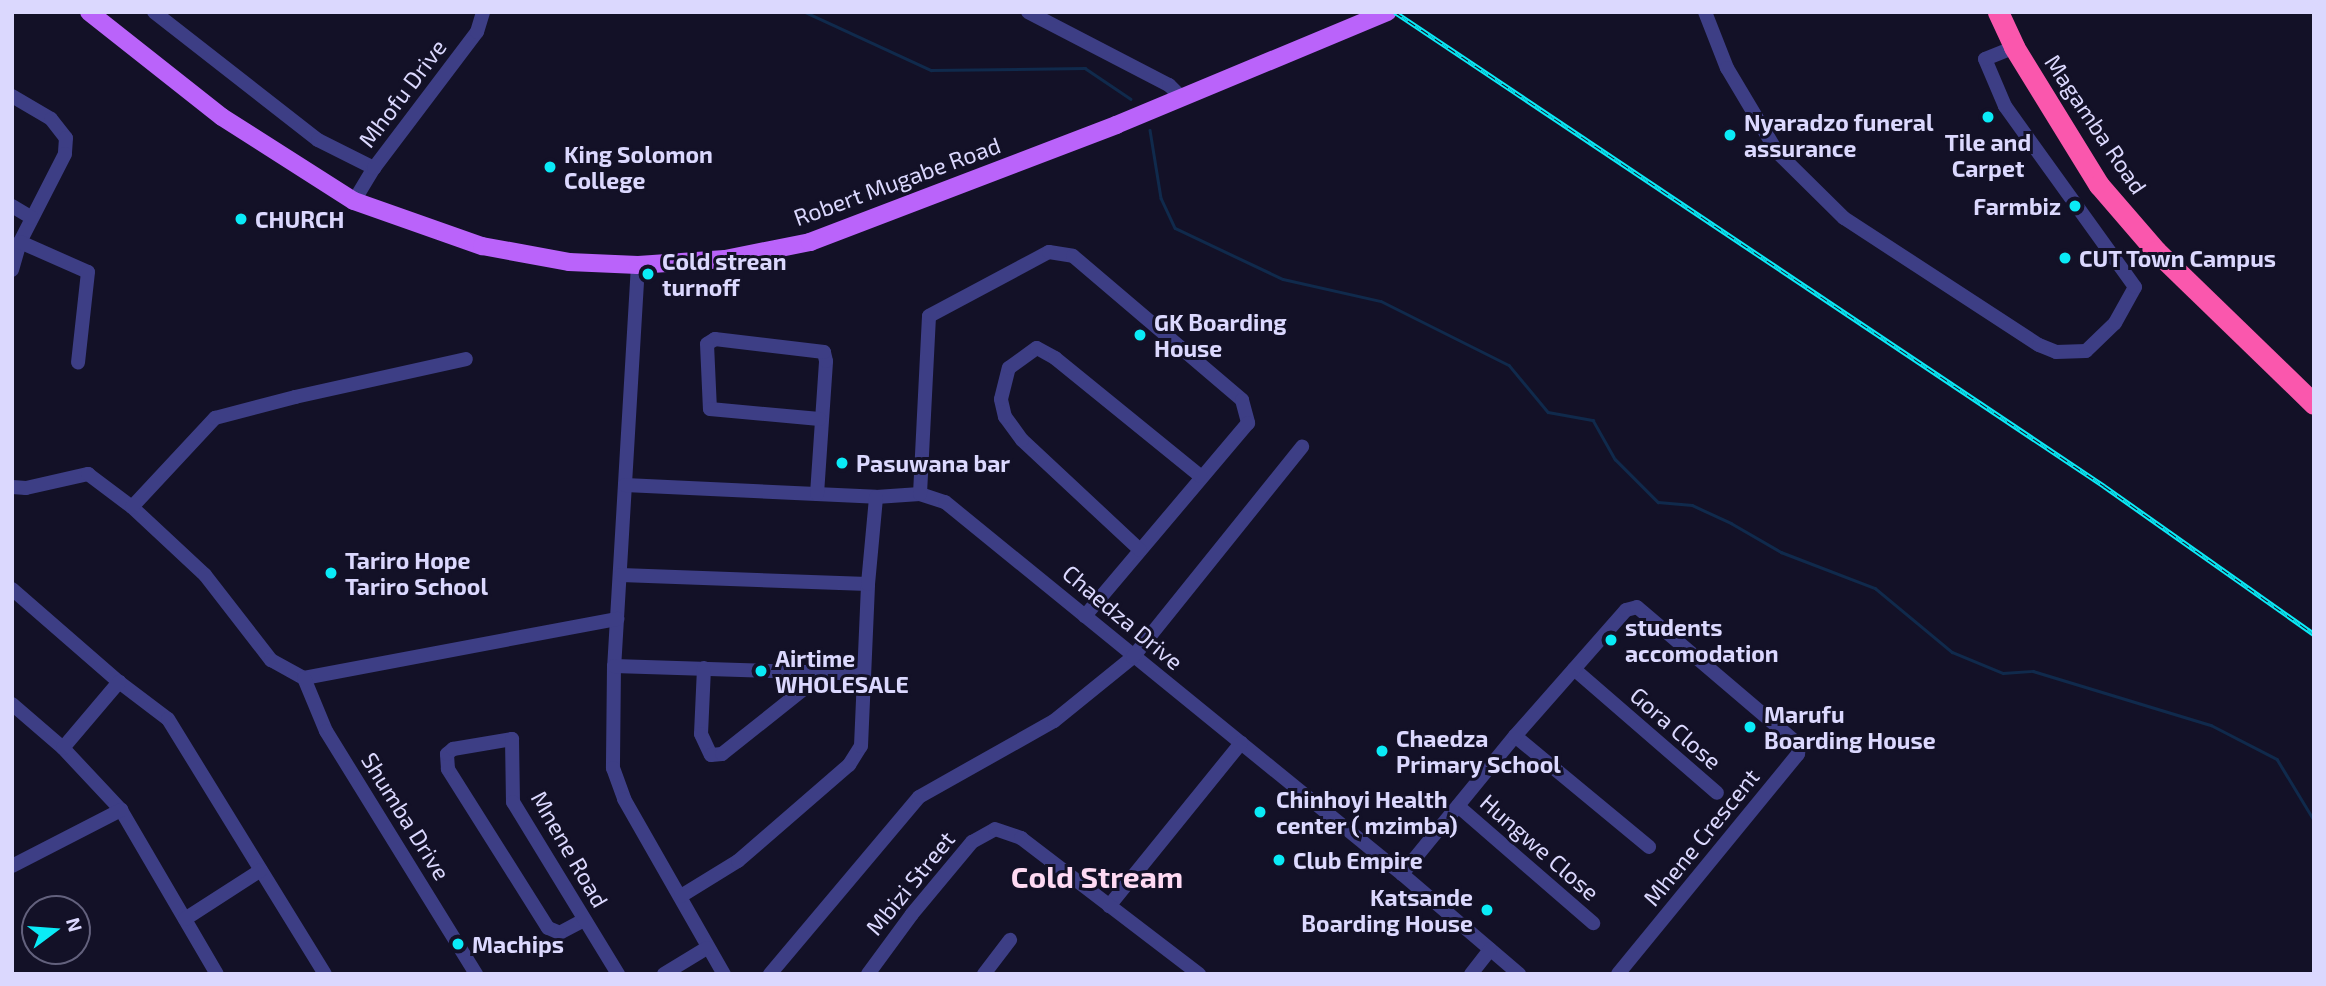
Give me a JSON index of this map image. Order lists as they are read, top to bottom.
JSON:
{
  "streets": {
    "highway": ["Magamba Road"],
    "main road": ["Robert Mugabe Road"],
    "street": [
      "Mhofu Drive",
      "Chaedza Drive",
      "Gora Close",
      "Shumba Drive",
      "Mhene Crescent",
      "Hungwe Close",
      "Mnene Road",
      "Mbizi Street"
    ]
  },
  "crossings": [
    ["Mhofu Drive", "Robert Mugabe Road"],
    ["Chaedza Drive", "Mhene Crescent"],
    ["Gora Close", "Mhene Crescent"],
    ["Mhene Crescent", "Hungwe Close"]
  ],
  "districts": ["Cold Stream"],
  "places": [
    "Tile and Carpet",
    "Nyaradzo funeral assurance",
    "King Solomon College",
    "Farmbiz",
    "CHURCH",
    "CUT Town Campus",
    "Cold strean turnoff",
    "GK Boarding House",
    "Pasuwana bar",
    "Tariro Hope Tariro School",
    "students accomodation",
    "Airtime WHOLESALE",
    "Marufu Boarding House",
    "Chaedza Primary School",
    "Chinhoyi Health center ( mzimba)",
    "Club Empire",
    "Katsande Boarding House",
    "Machips"
  ],
  "north": "right"
}
